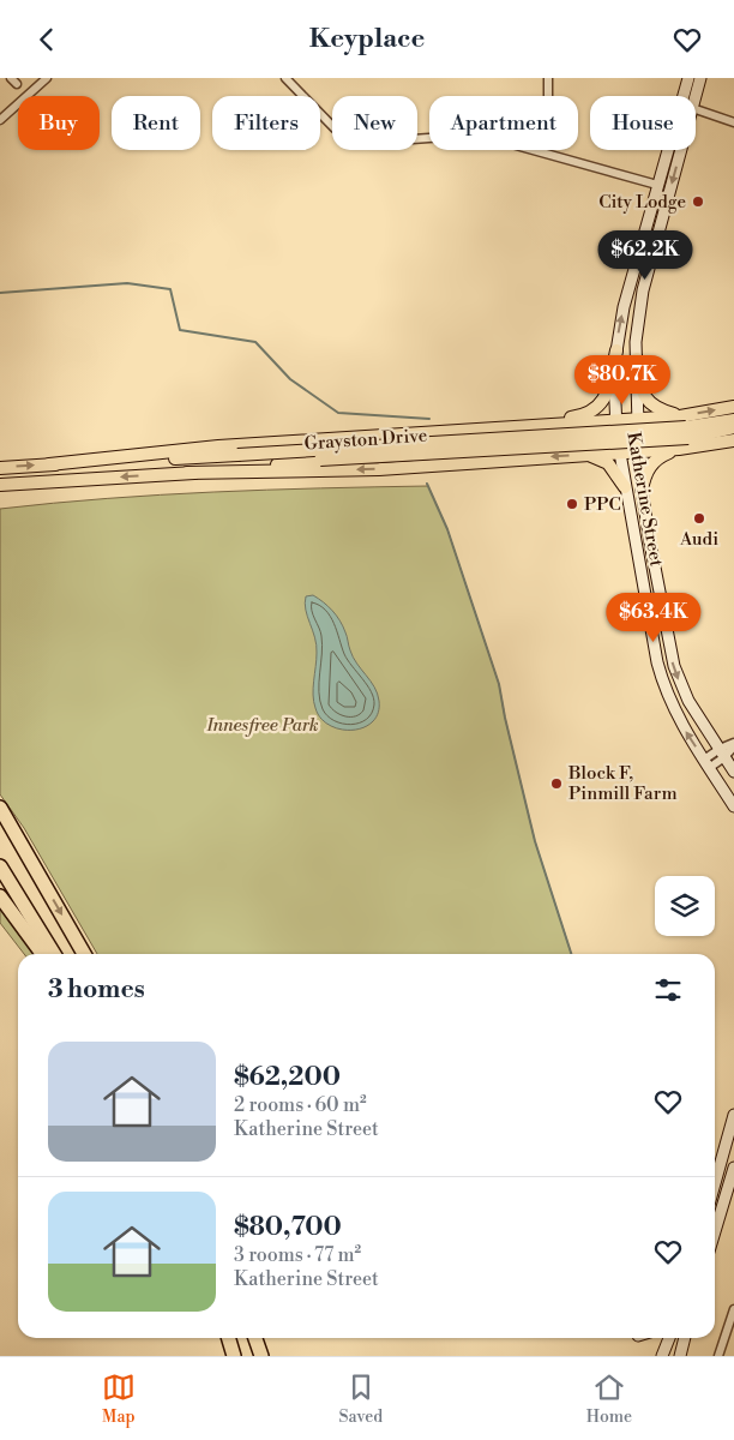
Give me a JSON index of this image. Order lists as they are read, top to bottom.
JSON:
{
  "streets": {
    "main road": ["Grayston Drive", "Katherine Street"]
  },
  "parks": ["Innesfree Park"],
  "places": [
    "City Lodge",
    "PPC",
    "Audi",
    "Block F, Pinmill Farm"
  ],
  "page": {
    "header": "Keyplace",
    "chip": [
      "Buy",
      "Rent",
      "Filters",
      "New",
      "Apartment",
      "House"
    ],
    "price": ["$62.2K", "$80.7K", "$63.4K"],
    "heading": "3 homes",
    "list": [
      {
        "name": "$62,200",
        "note": "2 rooms · 60 m² · Katherine Street"
      },
      {
        "name": "$80,700",
        "note": "3 rooms · 77 m² · Katherine Street"
      }
    ],
    "tabs": ["Map", "Saved", "Home"]
  }
}
